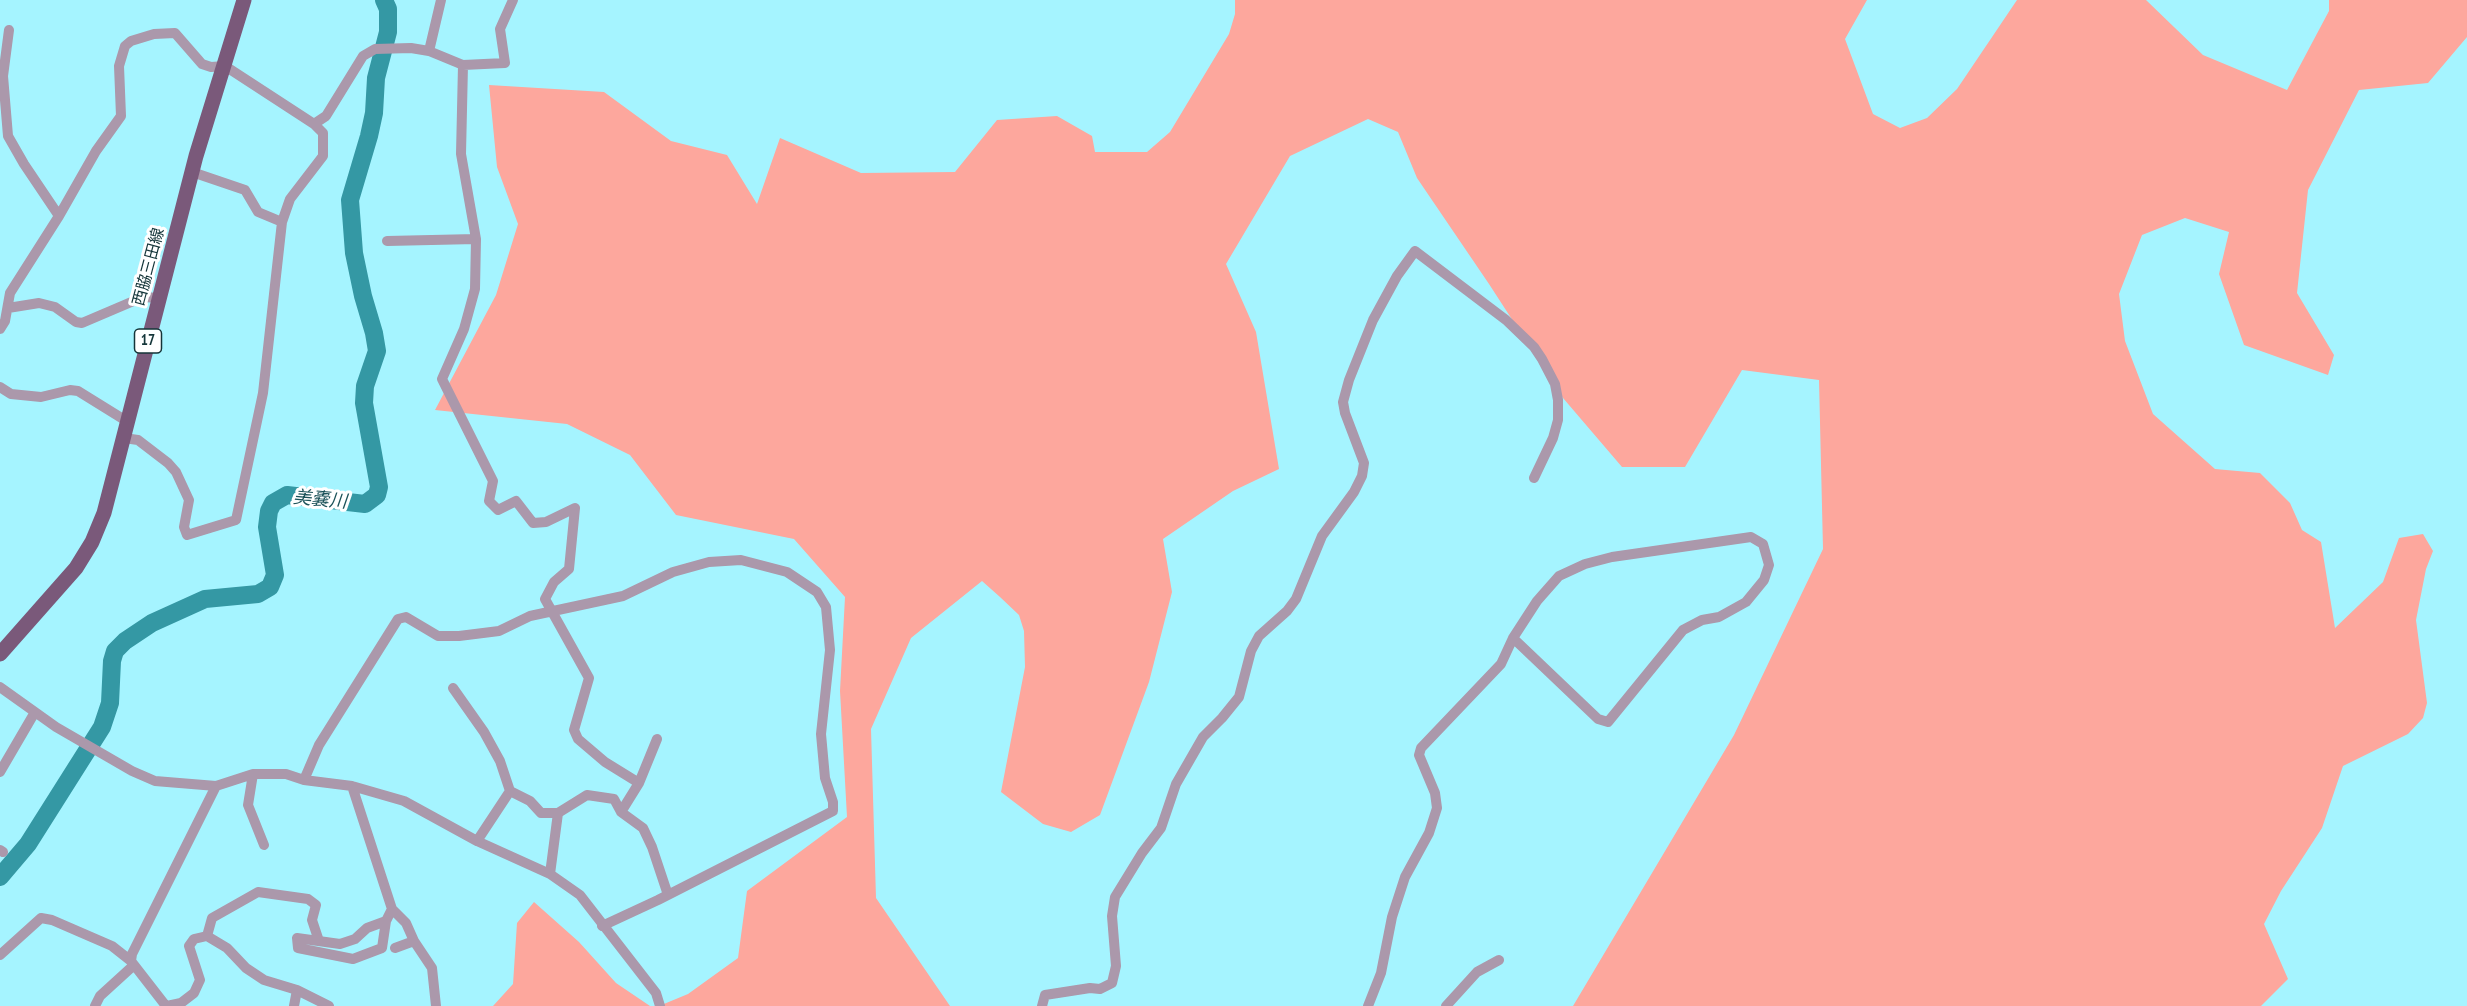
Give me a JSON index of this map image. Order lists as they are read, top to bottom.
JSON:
{
  "streets": {
    "main road": ["西脇三田線", "17"]
  },
  "water": ["美嚢川"]
}
